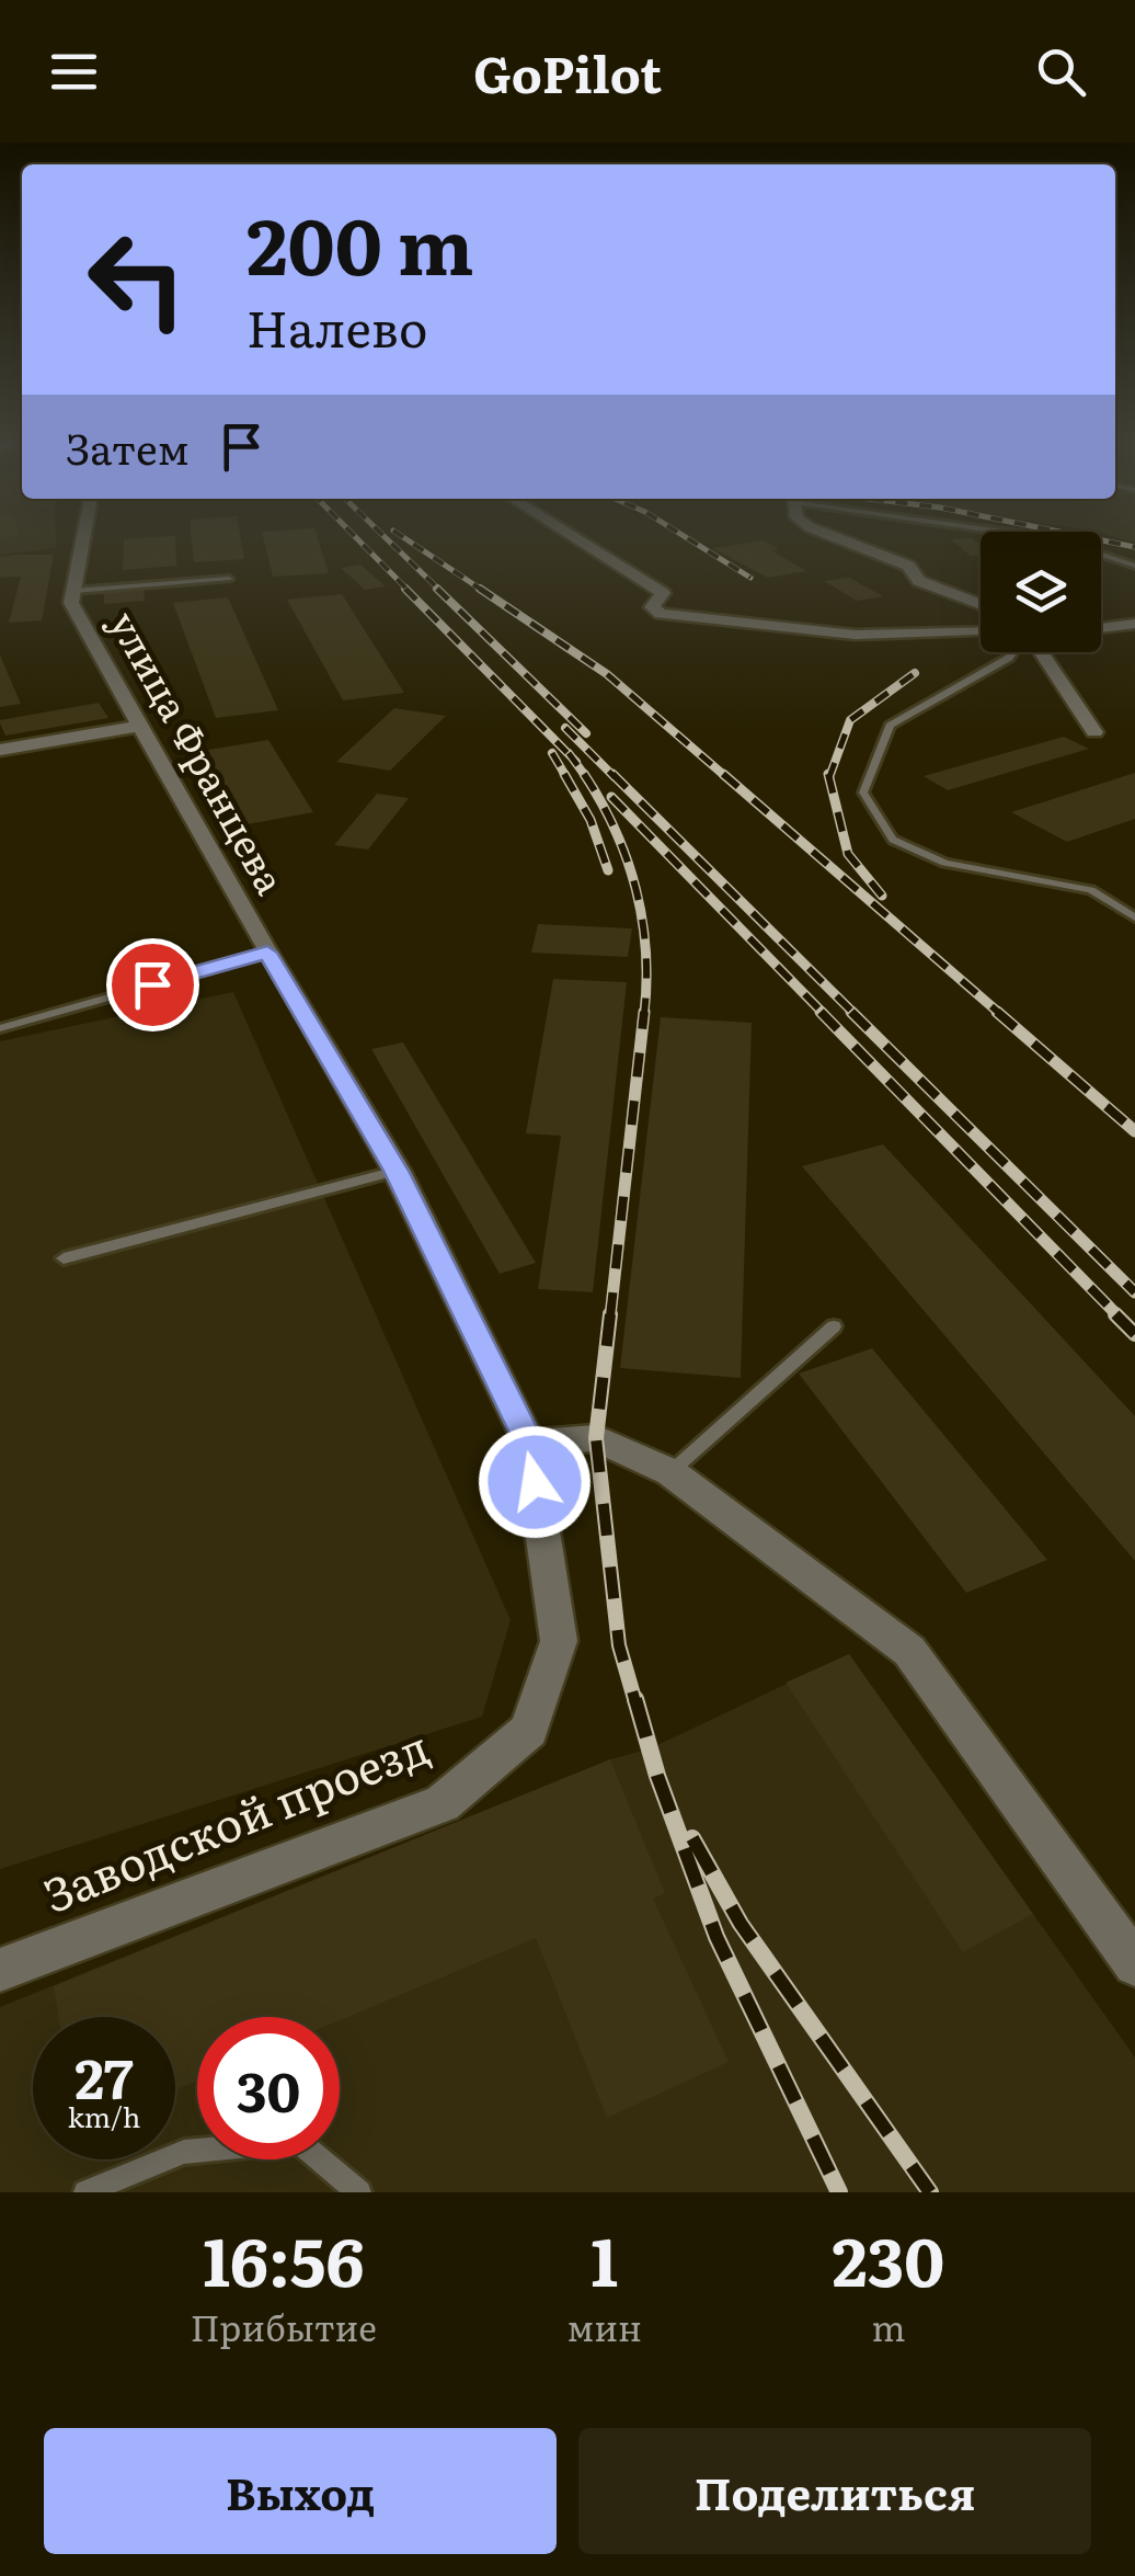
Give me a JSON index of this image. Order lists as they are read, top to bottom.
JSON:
{
  "streets": {
    "street": ["улица Францева", "Заводской проезд"]
  },
  "crossings": [
    ["улица Францева", "Заводской проезд"]
  ],
  "page": {
    "header": "GoPilot",
    "turn": ["200 m", "Налево"],
    "then": "Затем",
    "speed": "27 km/h",
    "limit": "30",
    "eta": [
      "16:56",
      "Прибытие",
      "1",
      "мин",
      "230",
      "m"
    ],
    "buttons": ["Выход", "Поделиться"]
  }
}
